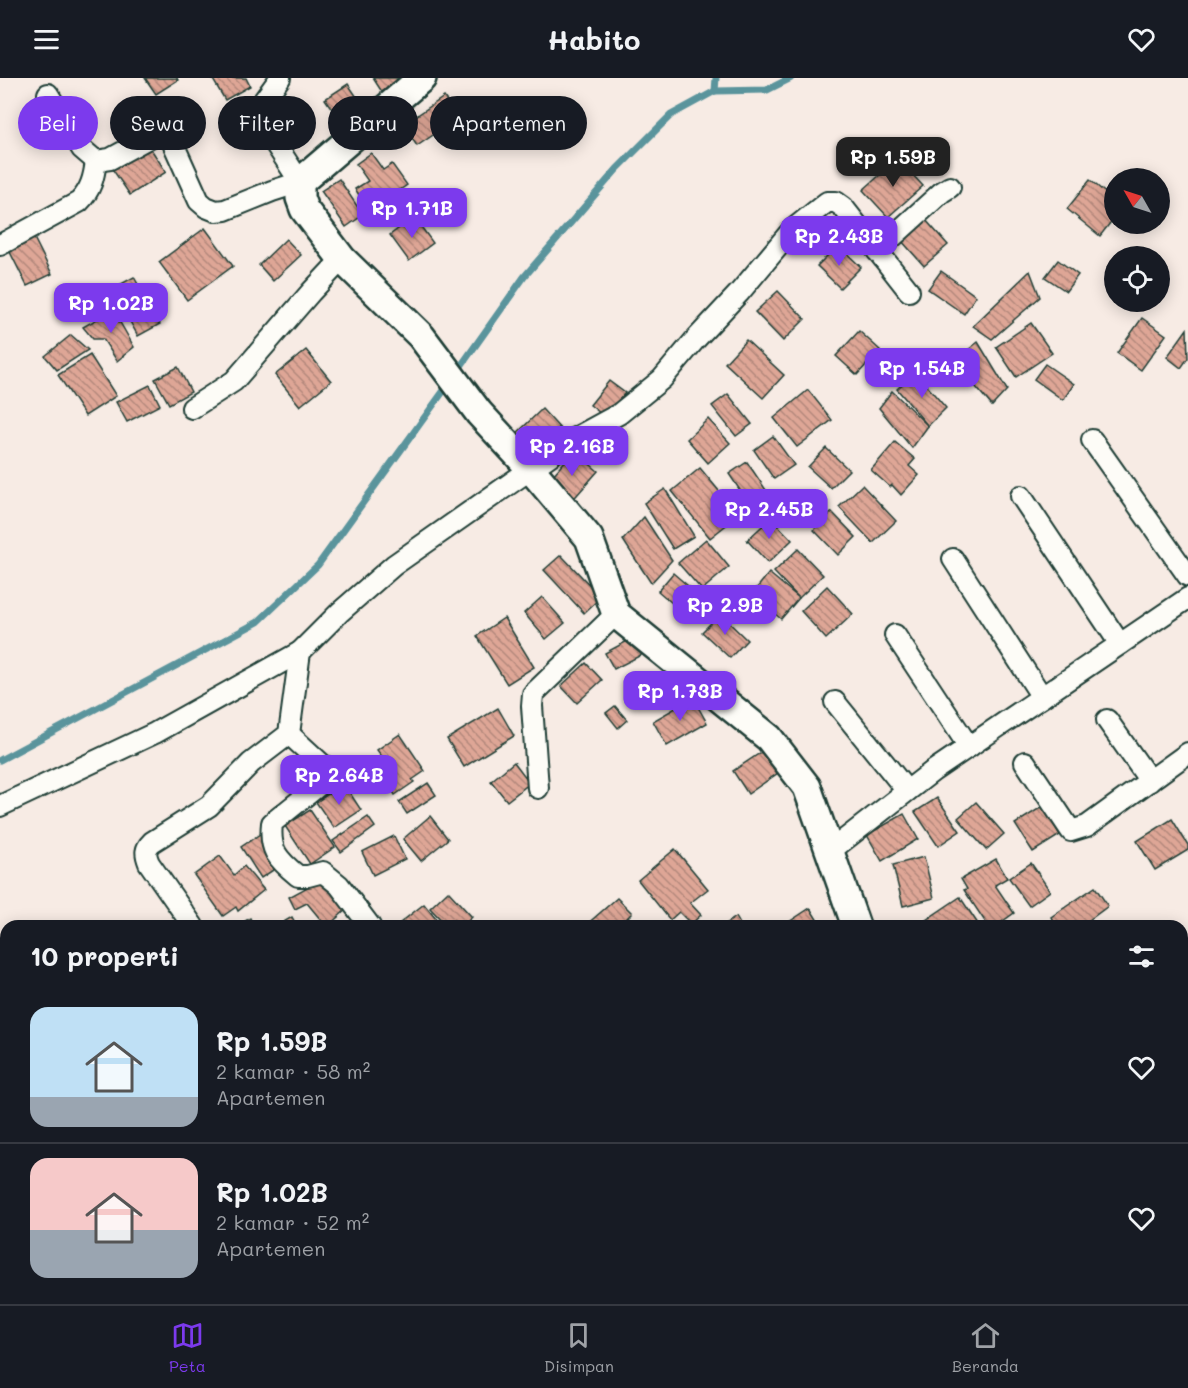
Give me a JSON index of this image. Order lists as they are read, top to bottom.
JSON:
{
  "north": "top left",
  "page": {
    "header": "Habito",
    "chip": [
      "Beli",
      "Sewa",
      "Filter",
      "Baru",
      "Apartemen"
    ],
    "price": [
      "Rp 1.59B",
      "Rp 1.71B",
      "Rp 2.43B",
      "Rp 1.02B",
      "Rp 1.54B",
      "Rp 2.16B",
      "Rp 2.45B",
      "Rp 2.9B",
      "Rp 1.73B",
      "Rp 2.64B"
    ],
    "heading": "10 properti",
    "list": [
      {
        "name": "Rp 1.59B",
        "note": "2 kamar · 58 m² · Apartemen"
      },
      {
        "name": "Rp 1.02B",
        "note": "2 kamar · 52 m² · Apartemen"
      }
    ],
    "tabs": ["Peta", "Disimpan", "Beranda"]
  }
}
